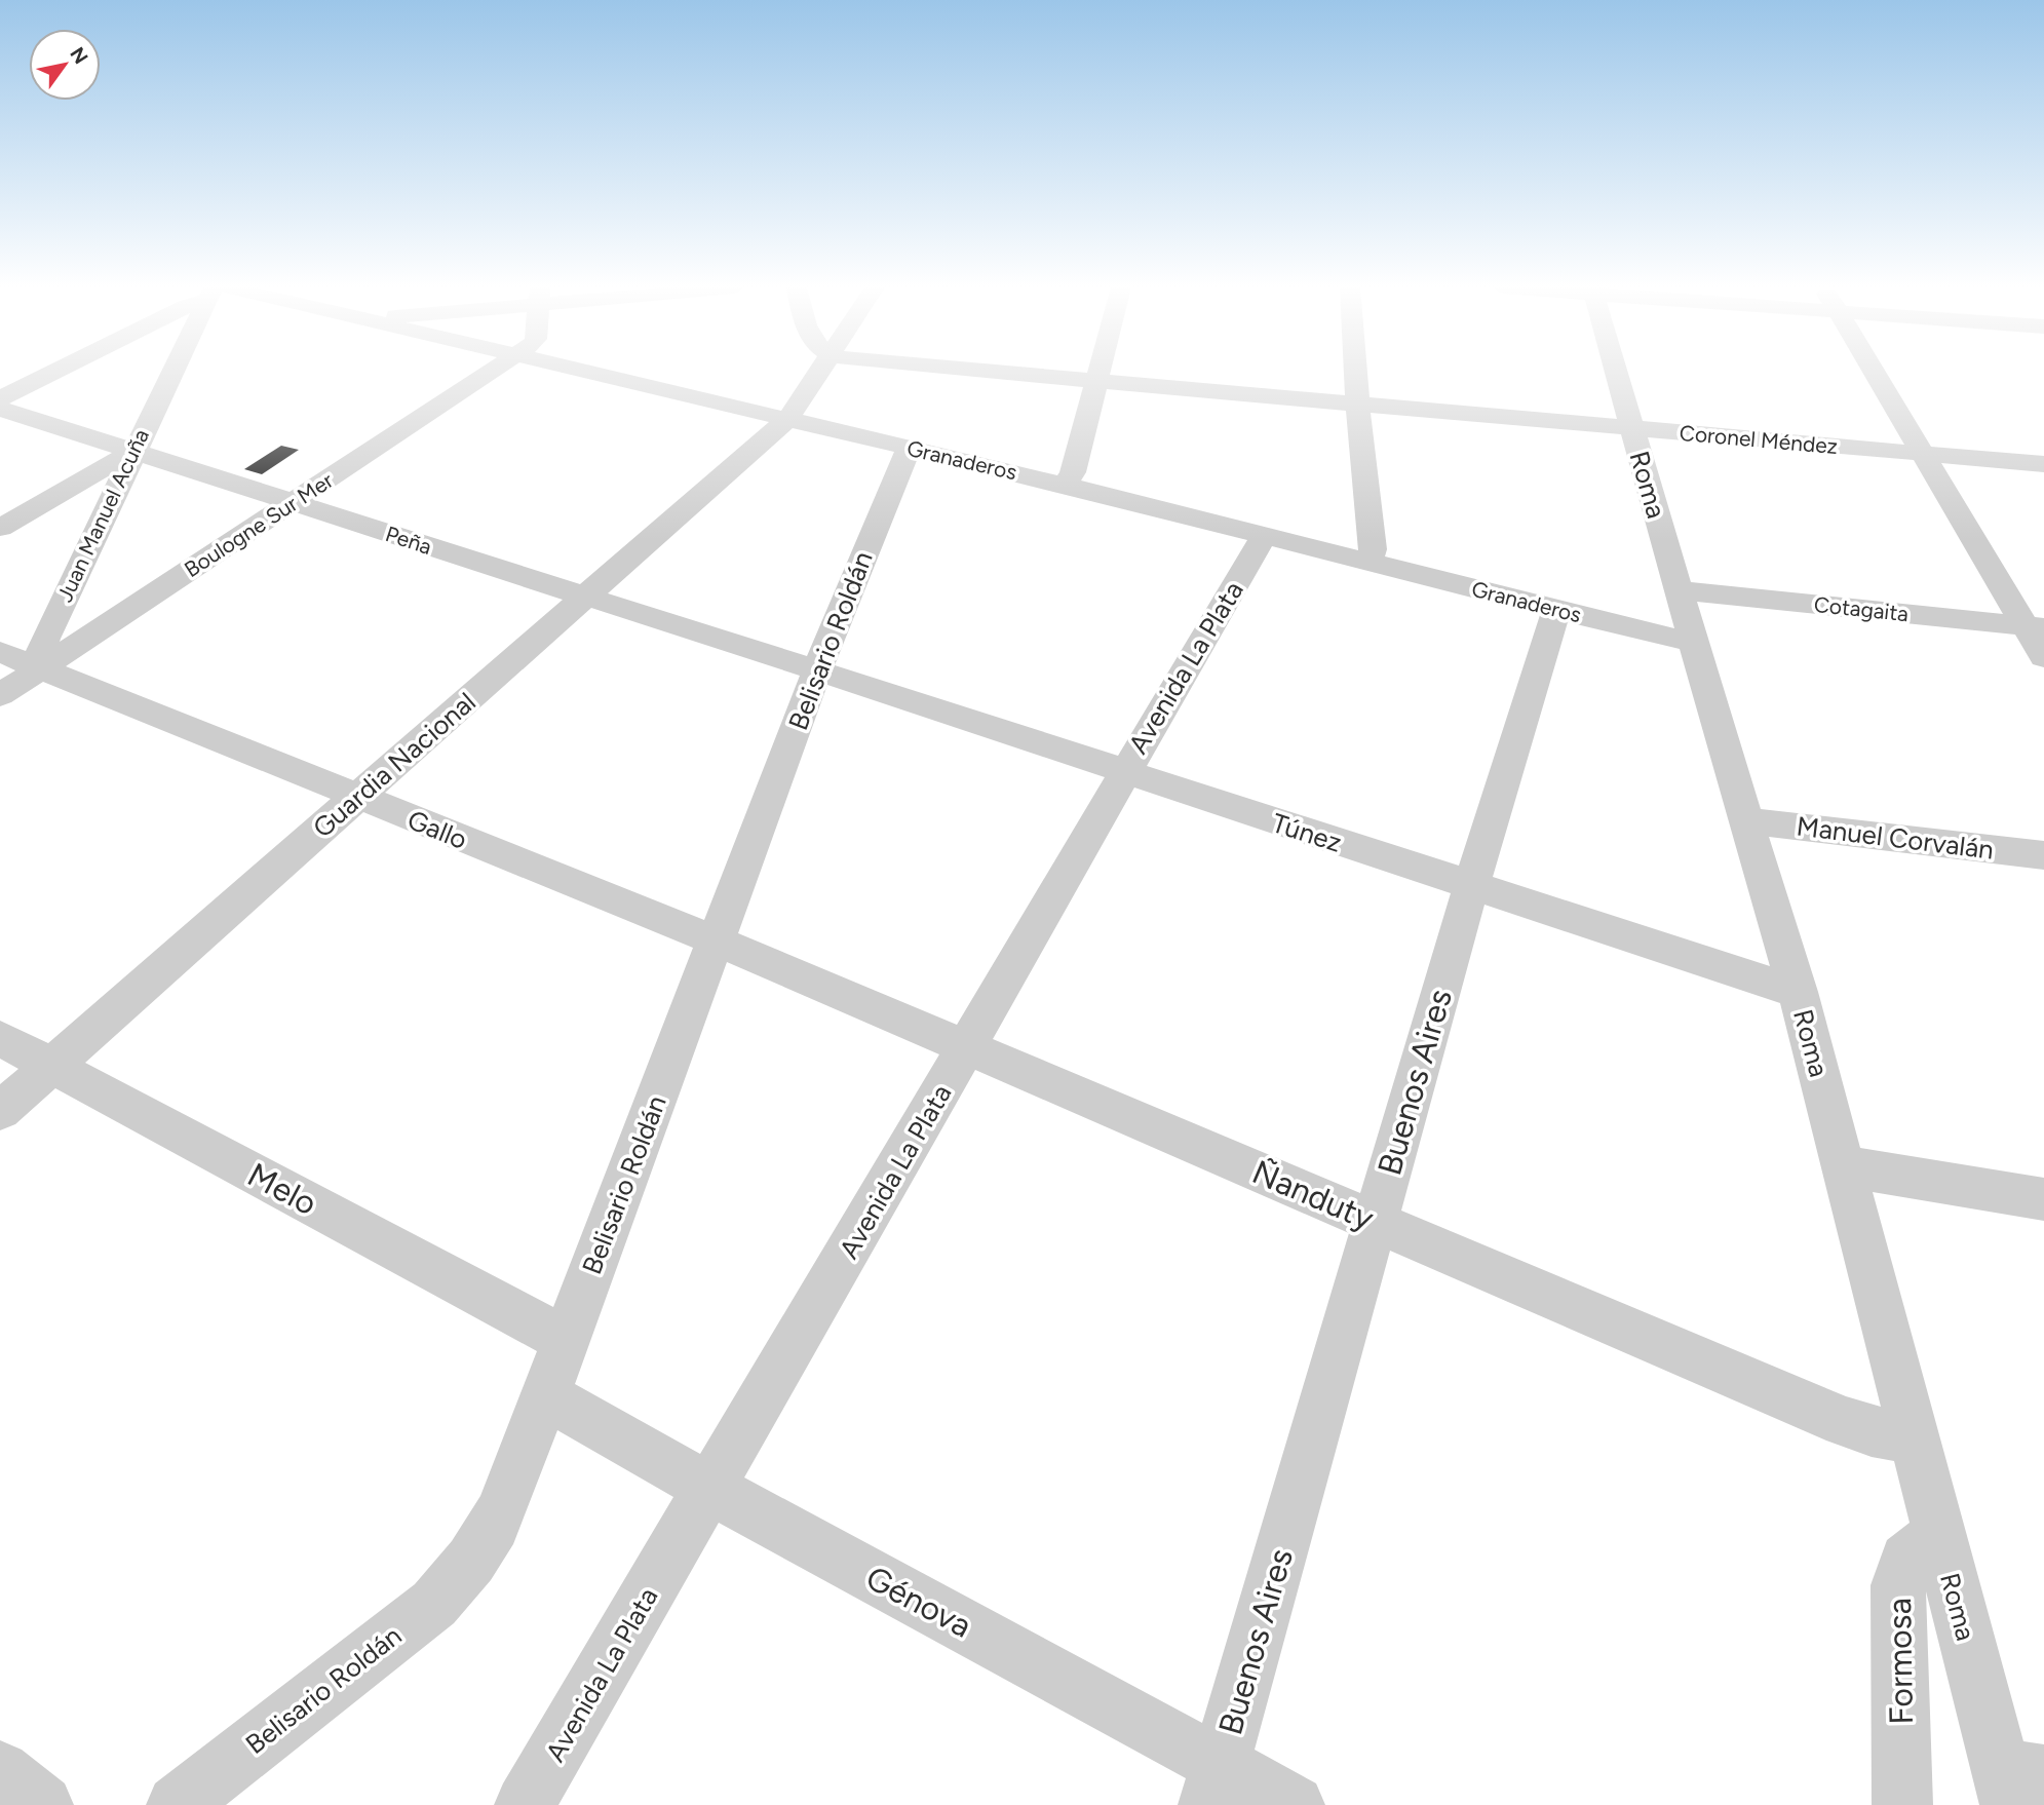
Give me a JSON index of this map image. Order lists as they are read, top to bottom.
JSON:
{
  "streets": {
    "street": [
      "Coronel Méndez",
      "Granaderos",
      "Roma",
      "Juan Manuel Acuña",
      "Boulogne Sur Mer",
      "Peña",
      "Cotagaita",
      "Belisario Roldán",
      "Avenida La Plata",
      "Guardia Nacional",
      "Gallo",
      "Túnez",
      "Manuel Corvalán",
      "Buenos Aires",
      "Melo",
      "Ñanduty",
      "Génova",
      "Formosa"
    ]
  },
  "crossings": [
    ["Coronel Méndez", "Roma"],
    ["Granaderos", "Roma"],
    ["Granaderos", "Belisario Roldán"],
    ["Granaderos", "Avenida La Plata"],
    ["Granaderos", "Guardia Nacional"],
    ["Granaderos", "Buenos Aires"],
    ["Roma", "Cotagaita"],
    ["Roma", "Túnez"],
    ["Roma", "Manuel Corvalán"],
    ["Roma", "Ñanduty"],
    ["Roma", "Formosa"],
    ["Juan Manuel Acuña", "Boulogne Sur Mer"],
    ["Juan Manuel Acuña", "Peña"],
    ["Juan Manuel Acuña", "Gallo"],
    ["Boulogne Sur Mer", "Peña"],
    ["Boulogne Sur Mer", "Gallo"],
    ["Peña", "Belisario Roldán"],
    ["Peña", "Guardia Nacional"],
    ["Peña", "Túnez"],
    ["Belisario Roldán", "Gallo"],
    ["Belisario Roldán", "Túnez"],
    ["Belisario Roldán", "Melo"],
    ["Belisario Roldán", "Ñanduty"],
    ["Belisario Roldán", "Génova"],
    ["Avenida La Plata", "Túnez"],
    ["Avenida La Plata", "Ñanduty"],
    ["Avenida La Plata", "Génova"],
    ["Guardia Nacional", "Gallo"],
    ["Guardia Nacional", "Melo"],
    ["Gallo", "Ñanduty"],
    ["Túnez", "Buenos Aires"],
    ["Buenos Aires", "Ñanduty"],
    ["Buenos Aires", "Génova"]
  ],
  "north": "top right"
}
